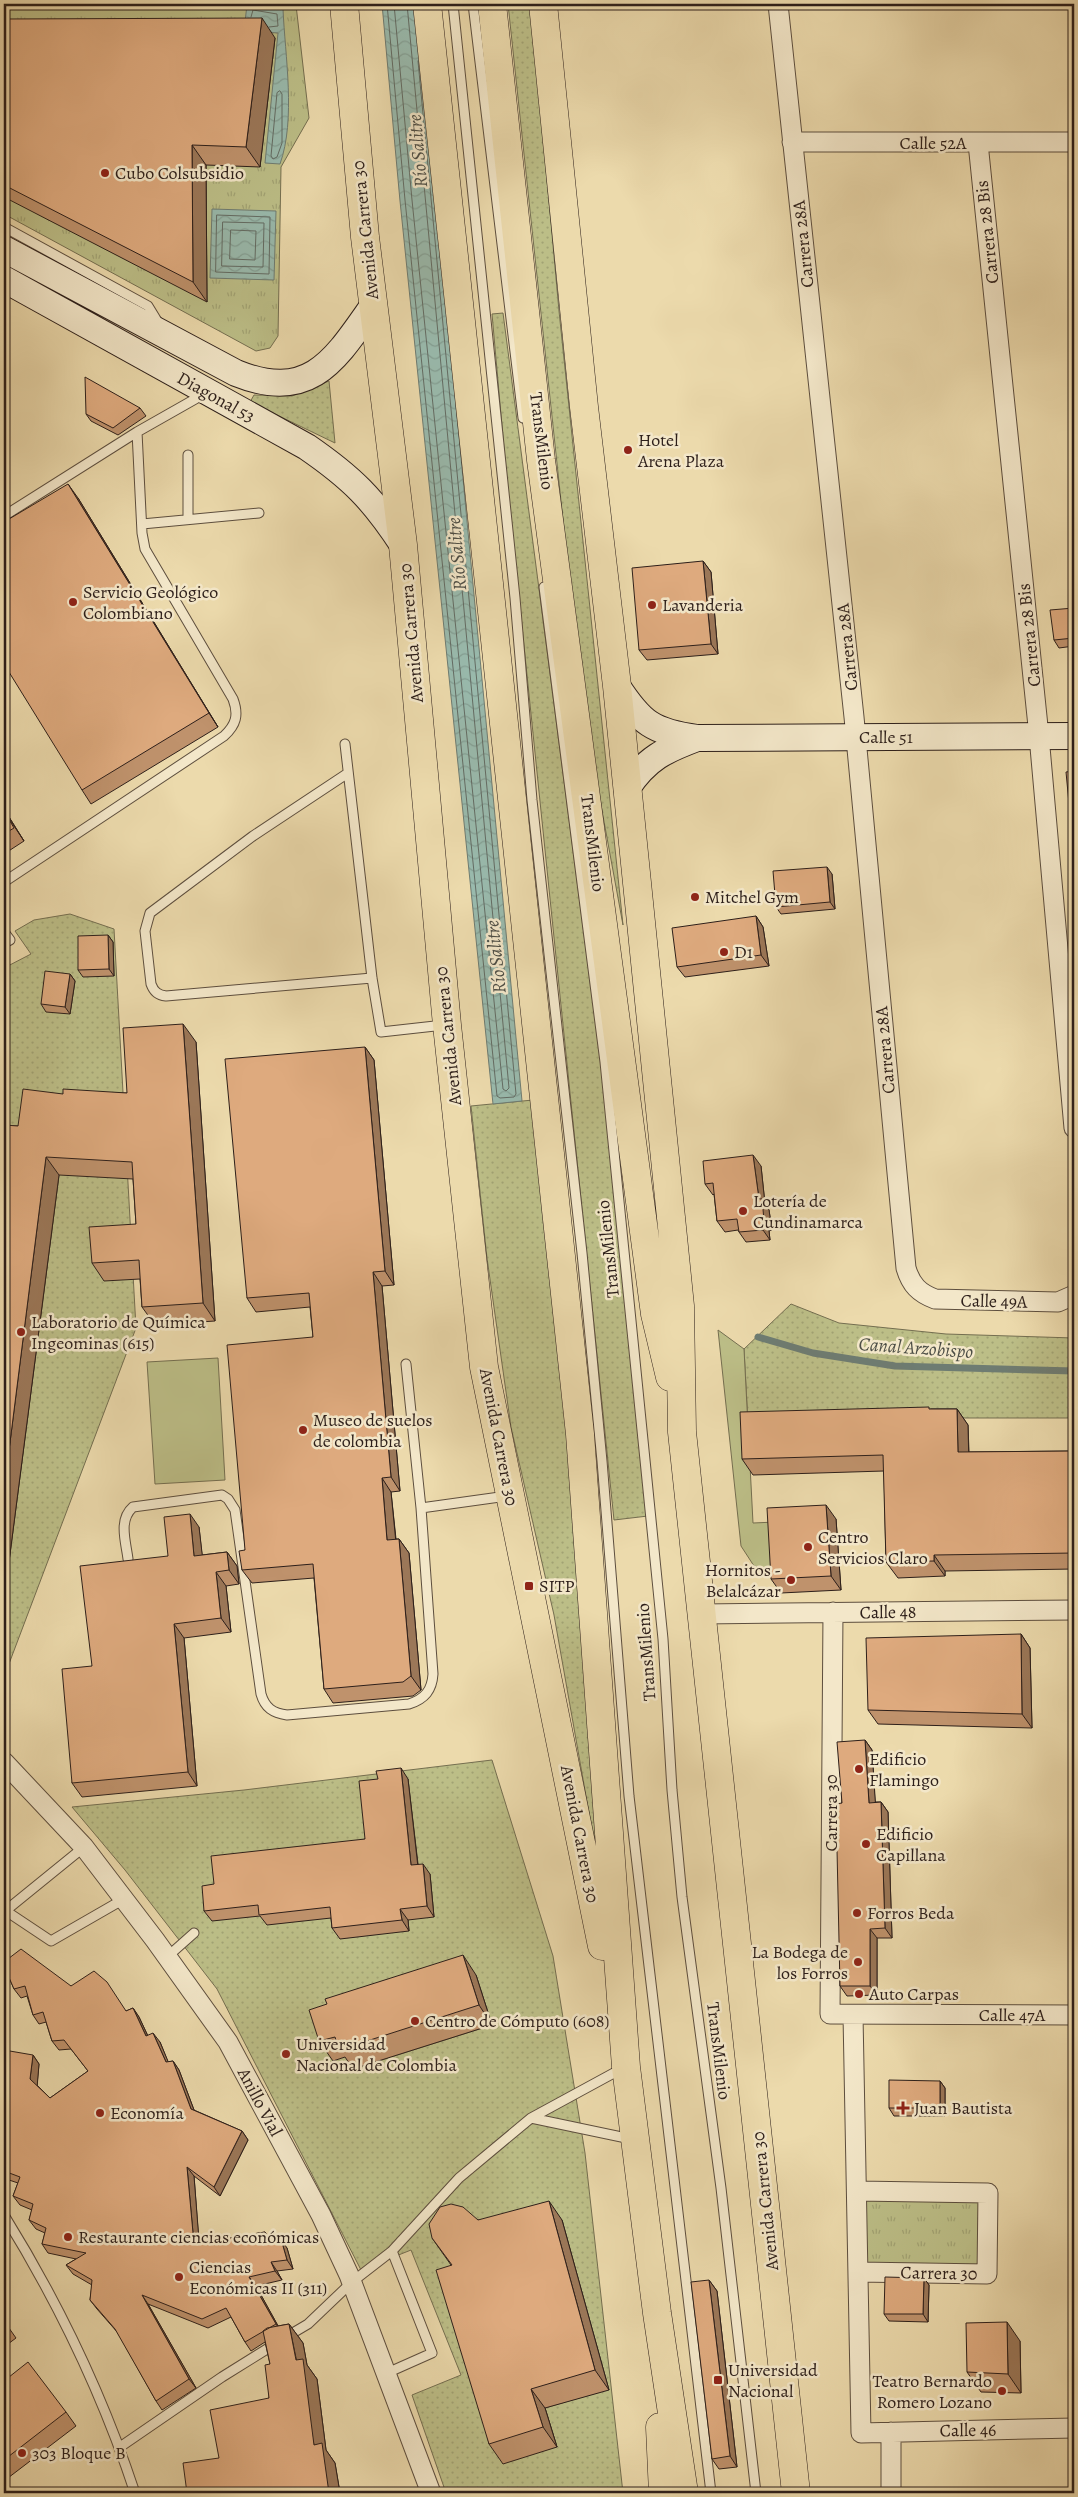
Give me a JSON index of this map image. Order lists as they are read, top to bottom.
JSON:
{
  "streets": {
    "highway": ["Avenida Carrera 30"],
    "street": [
      "Calle 52A",
      "Carrera 28 Bis",
      "Carrera 28A",
      "Diagonal 53",
      "Calle 51",
      "Calle 49A",
      "Calle 48",
      "Carrera 30",
      "Calle 47A",
      "Anillo Vial",
      "Calle 46"
    ],
    "lane": ["TransMilenio"]
  },
  "crossings": [
    ["Calle 52A", "Carrera 28 Bis"],
    ["Calle 52A", "Carrera 28A"],
    ["Avenida Carrera 30", "Diagonal 53"],
    ["Avenida Carrera 30", "Calle 51"],
    ["Avenida Carrera 30", "Calle 48"],
    ["Carrera 28 Bis", "Calle 51"],
    ["Carrera 28A", "Calle 51"],
    ["Carrera 28A", "Calle 49A"],
    ["Calle 48", "Carrera 30"],
    ["Carrera 30", "Calle 47A"],
    ["Carrera 30", "Calle 46"]
  ],
  "water": ["Río Salitre", "Canal Arzobispo"],
  "places": {
    "other": [
      "Cubo Colsubsidio",
      "Hotel Arena Plaza",
      "Servicio Geológico Colombiano",
      "Lavanderia",
      "Mitchel Gym",
      "D1",
      "Lotería de Cundinamarca",
      "Laboratorio de Química Ingeominas (615)",
      "Museo de suelos de colombia",
      "Centro Servicios Claro",
      "Hornitos - Belalcázar",
      "Edificio Flamingo",
      "Edificio Capillana",
      "Forros Beda",
      "La Bodega de los Forros",
      "Auto Carpas",
      "Centro de Cómputo (608)",
      "Universidad Nacional de Colombia",
      "Economía",
      "Restaurante ciencias económicas",
      "Ciencias Económicas II (311)",
      "Teatro Bernardo Romero Lozano",
      "303 Bloque B"
    ],
    "transit": ["SITP", "Universidad Nacional"],
    "health": ["Juan Bautista"]
  }
}
